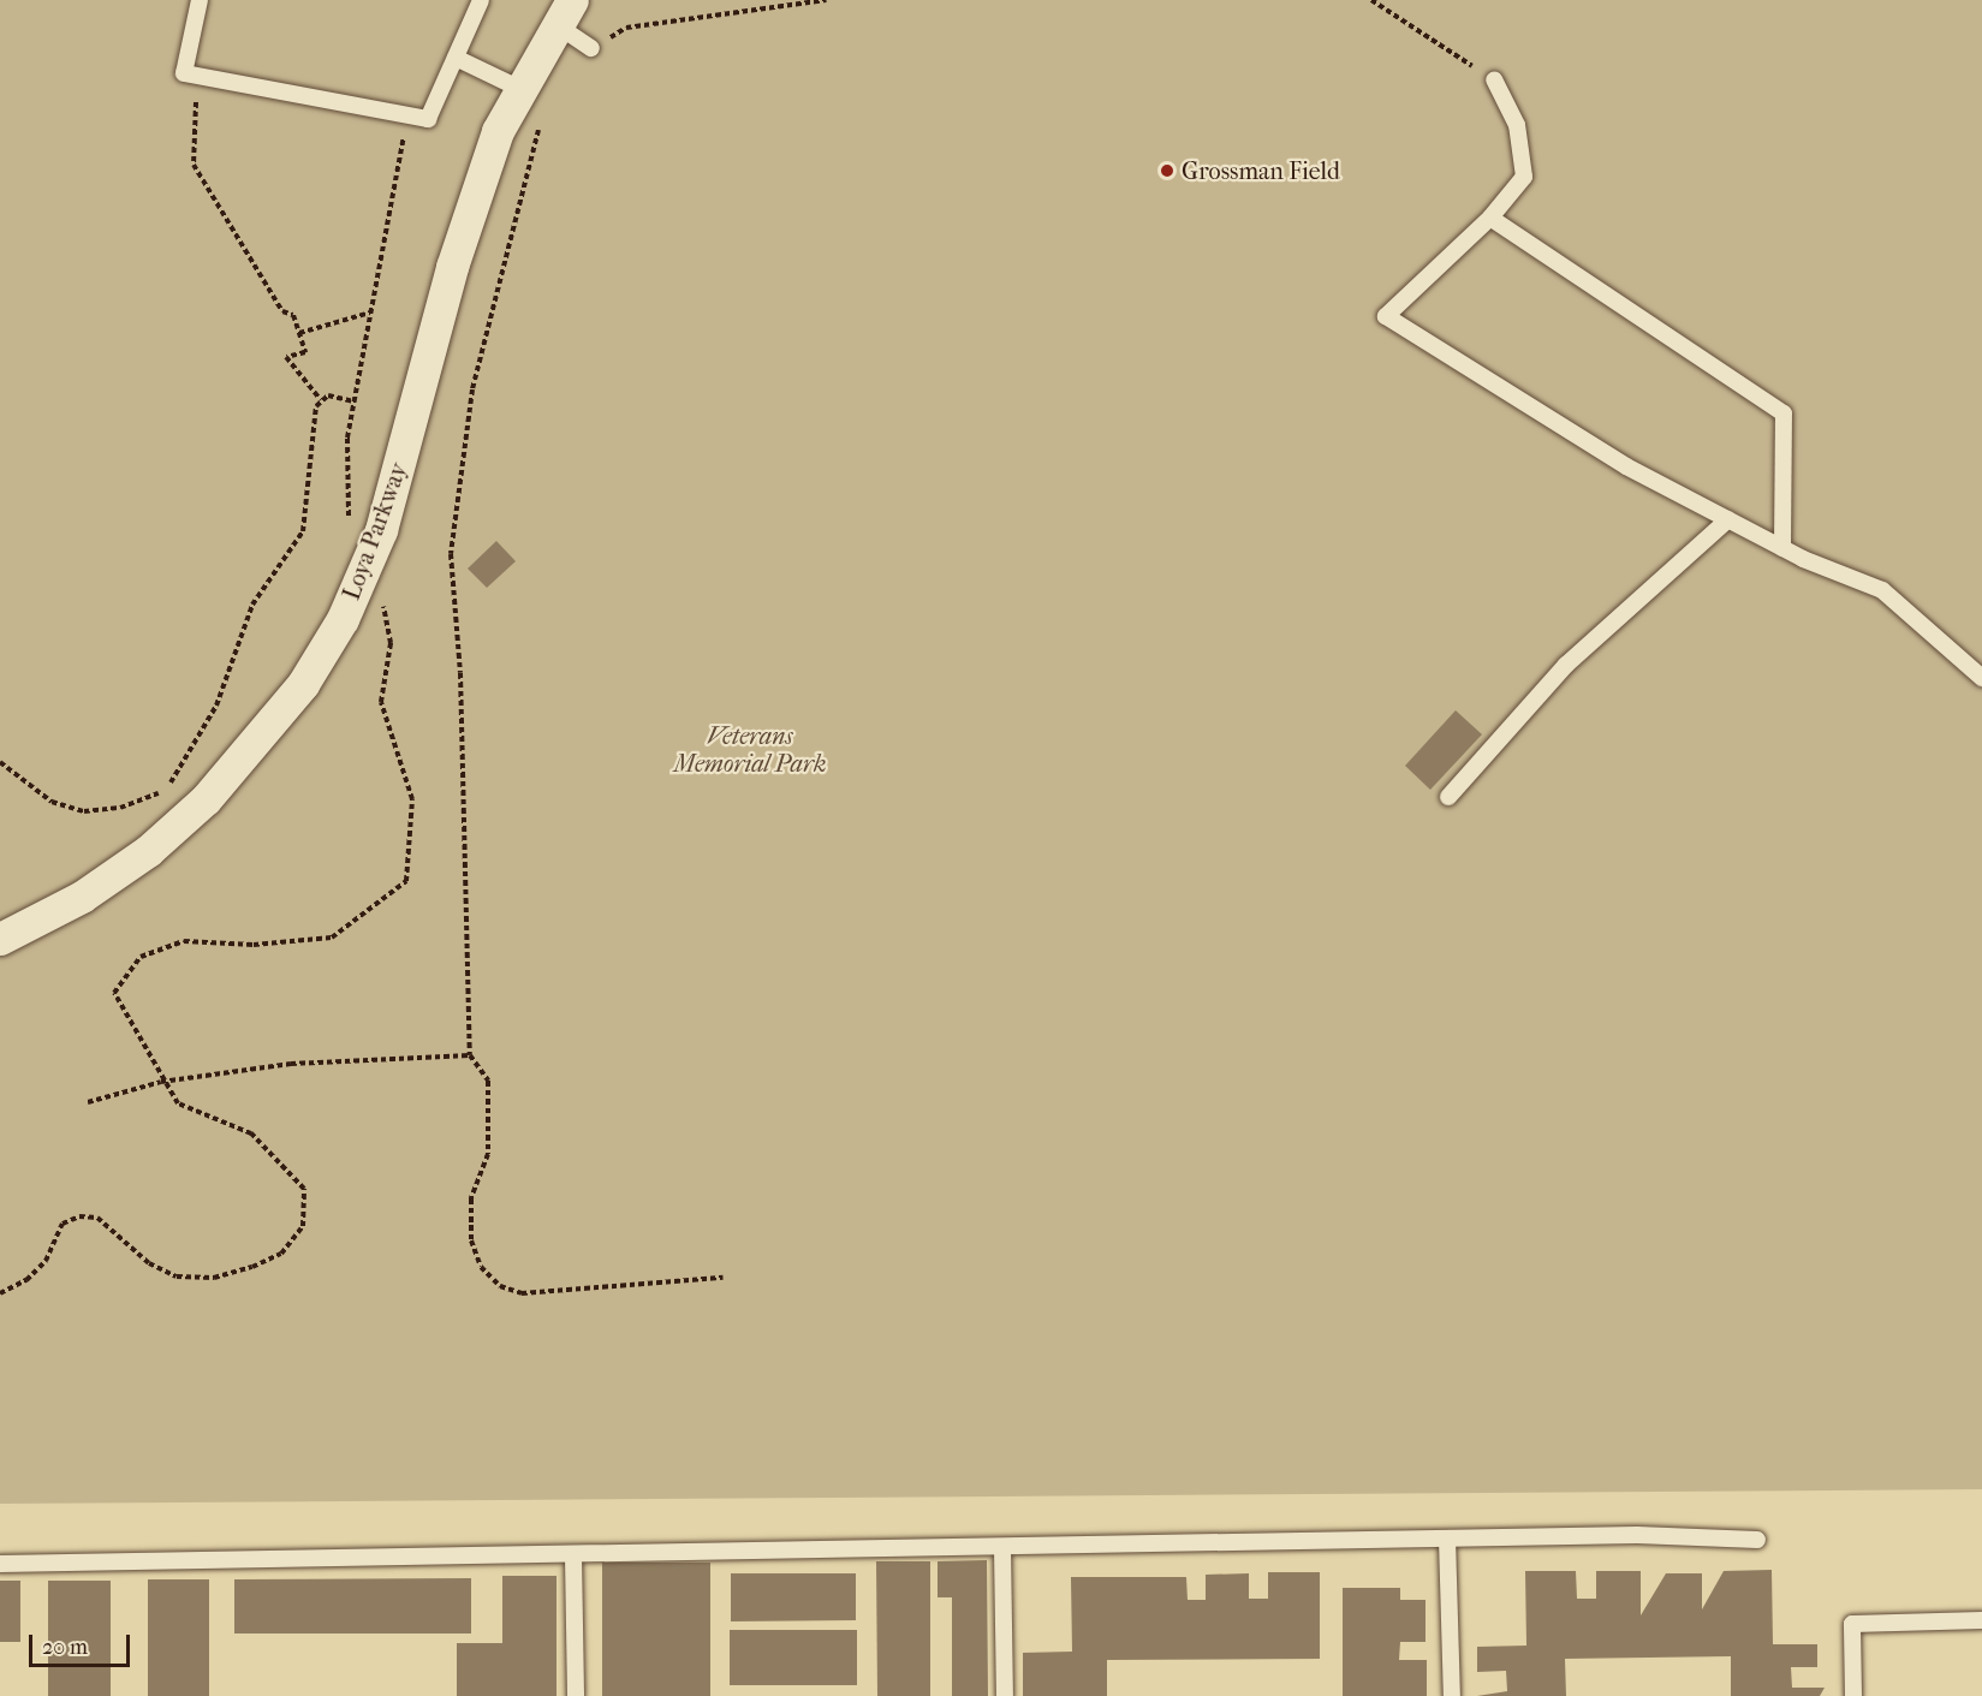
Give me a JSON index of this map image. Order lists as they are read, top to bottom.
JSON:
{
  "streets": {
    "street": ["Loya Parkway"]
  },
  "parks": ["Veterans Memorial Park"],
  "places": ["Grossman Field"],
  "scale_bar": "20 m"
}
